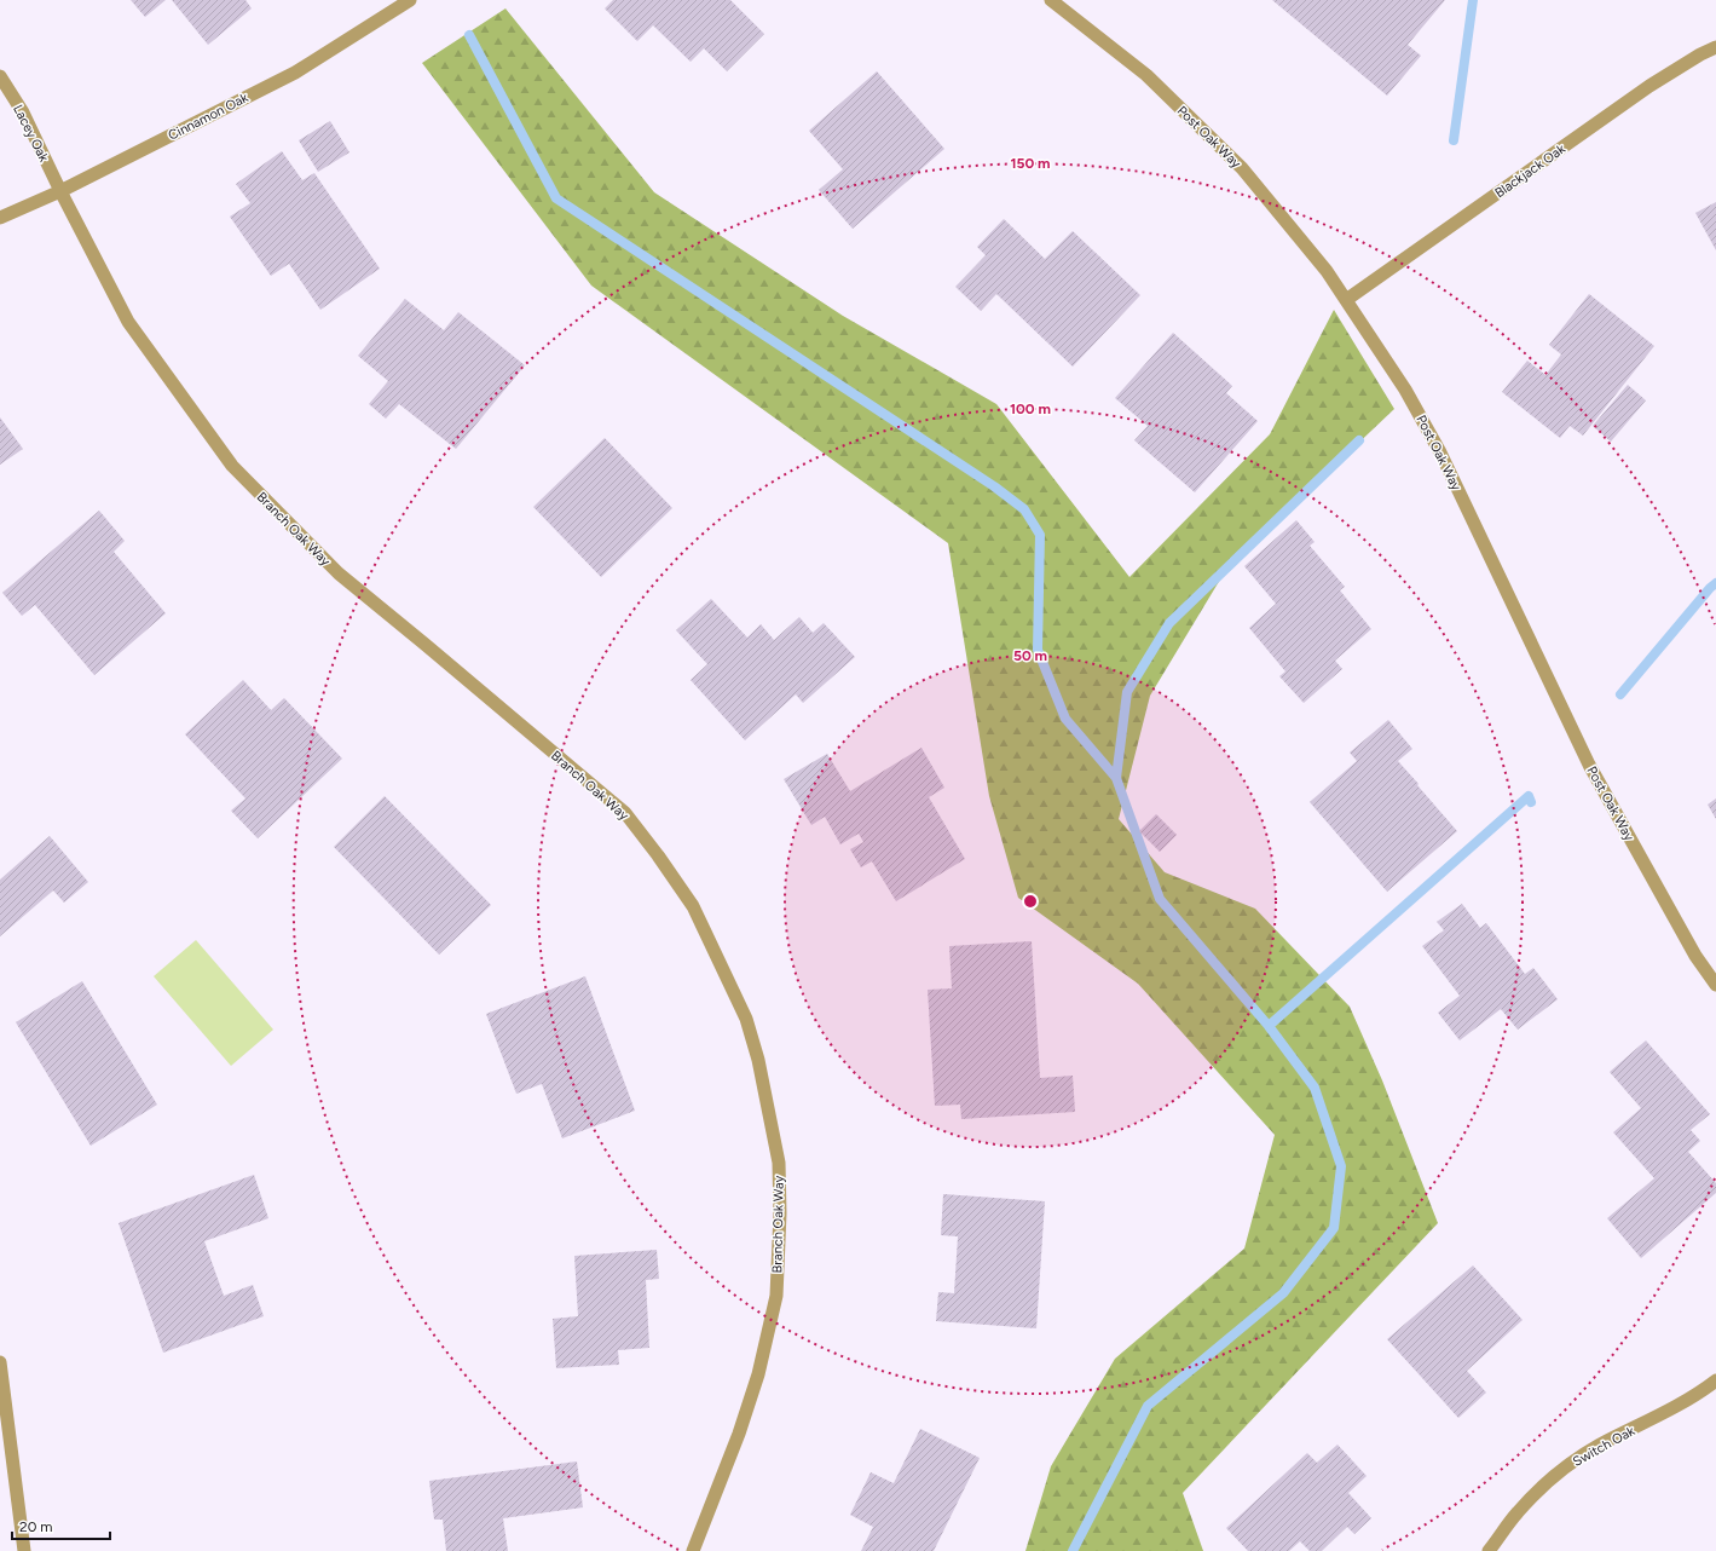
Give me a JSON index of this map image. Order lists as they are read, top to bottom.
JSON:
{
  "streets": {
    "street": [
      "Cinnamon Oak",
      "Lacey Oak",
      "Post Oak Way",
      "Blackjack Oak",
      "Branch Oak Way",
      "Switch Oak"
    ]
  },
  "crossings": [
    ["Cinnamon Oak", "Lacey Oak"],
    ["Cinnamon Oak", "Branch Oak Way"],
    ["Lacey Oak", "Branch Oak Way"],
    ["Post Oak Way", "Blackjack Oak"]
  ],
  "scale_bar": "20 m",
  "rings": ["150 m", "100 m", "50 m"]
}
